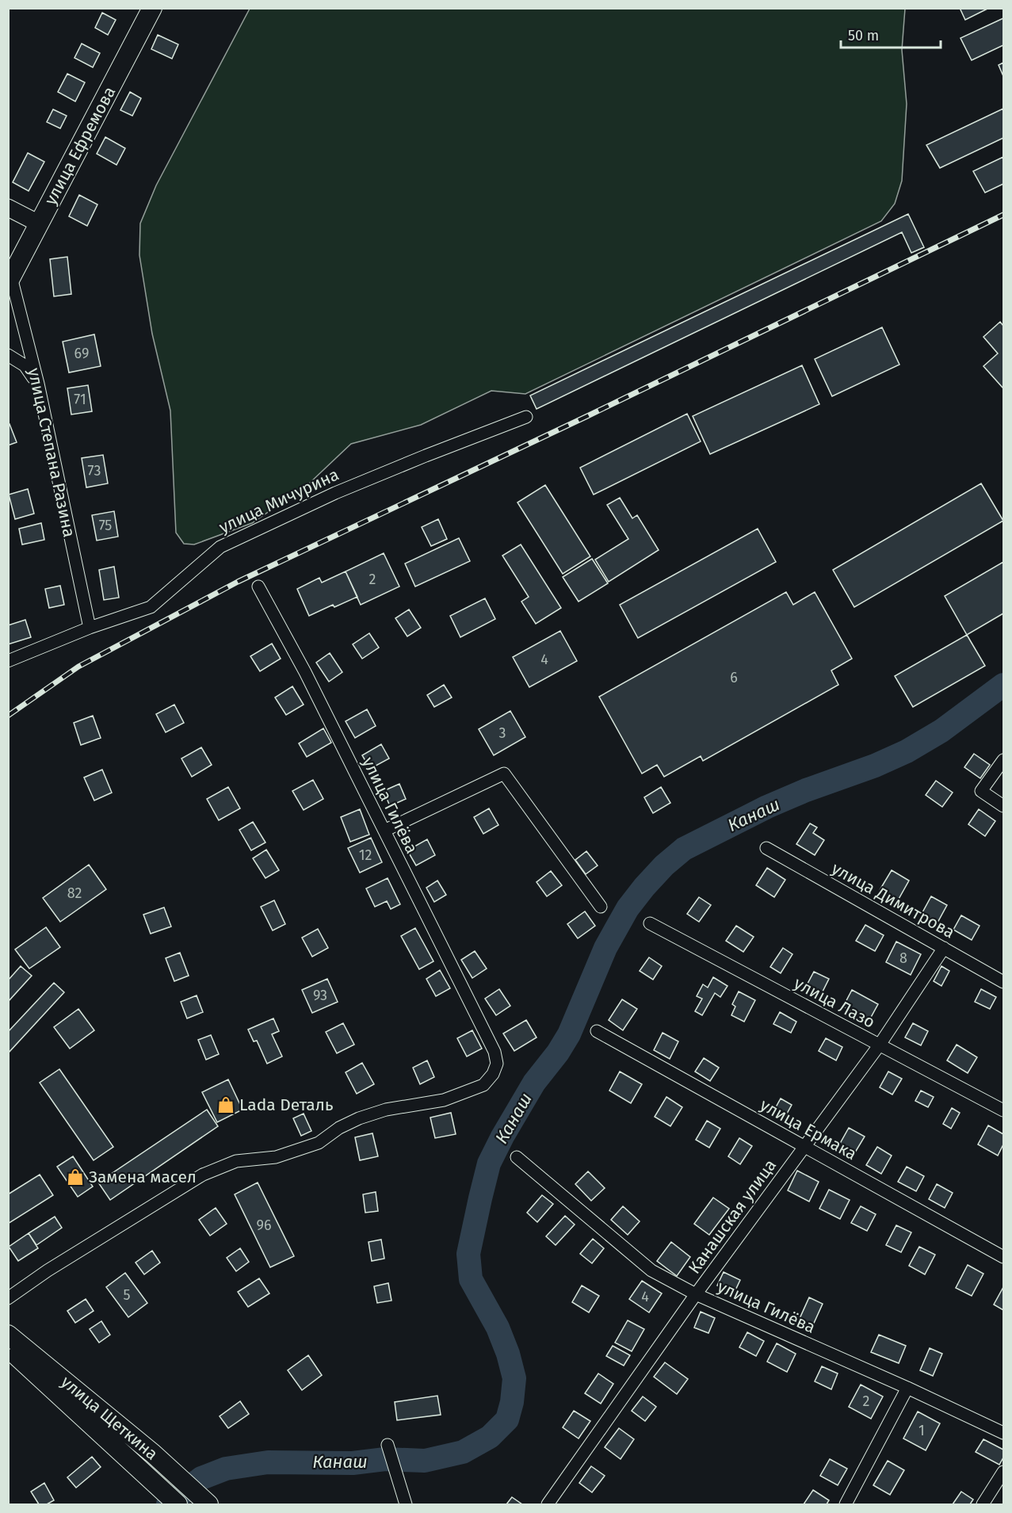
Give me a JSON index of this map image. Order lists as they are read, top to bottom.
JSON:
{
  "streets": {
    "main road": ["улица Ефремова", "улица Щеткина"],
    "street": [
      "улица Степана Разина",
      "улица Мичурина",
      "улица Гилёва",
      "улица Димитрова",
      "улица Лазо",
      "улица Ермака",
      "Канашская улица"
    ]
  },
  "crossings": [
    ["улица Ефремова", "улица Степана Разина"],
    ["улица Степана Разина", "улица Мичурина"],
    ["улица Гилёва", "Канашская улица"],
    ["улица Димитрова", "Канашская улица"],
    ["улица Лазо", "Канашская улица"],
    ["улица Ермака", "Канашская улица"]
  ],
  "water": ["Канаш"],
  "places": {
    "shop": ["Lada Dеталь", "Замена масел"]
  },
  "house_numbers": [
    "69",
    "71",
    "73",
    "75",
    "2",
    "4",
    "6",
    "3",
    "12",
    "82",
    "8",
    "93",
    "96",
    "5",
    "4",
    "2",
    "1"
  ],
  "scale_bar": "50 m"
}
